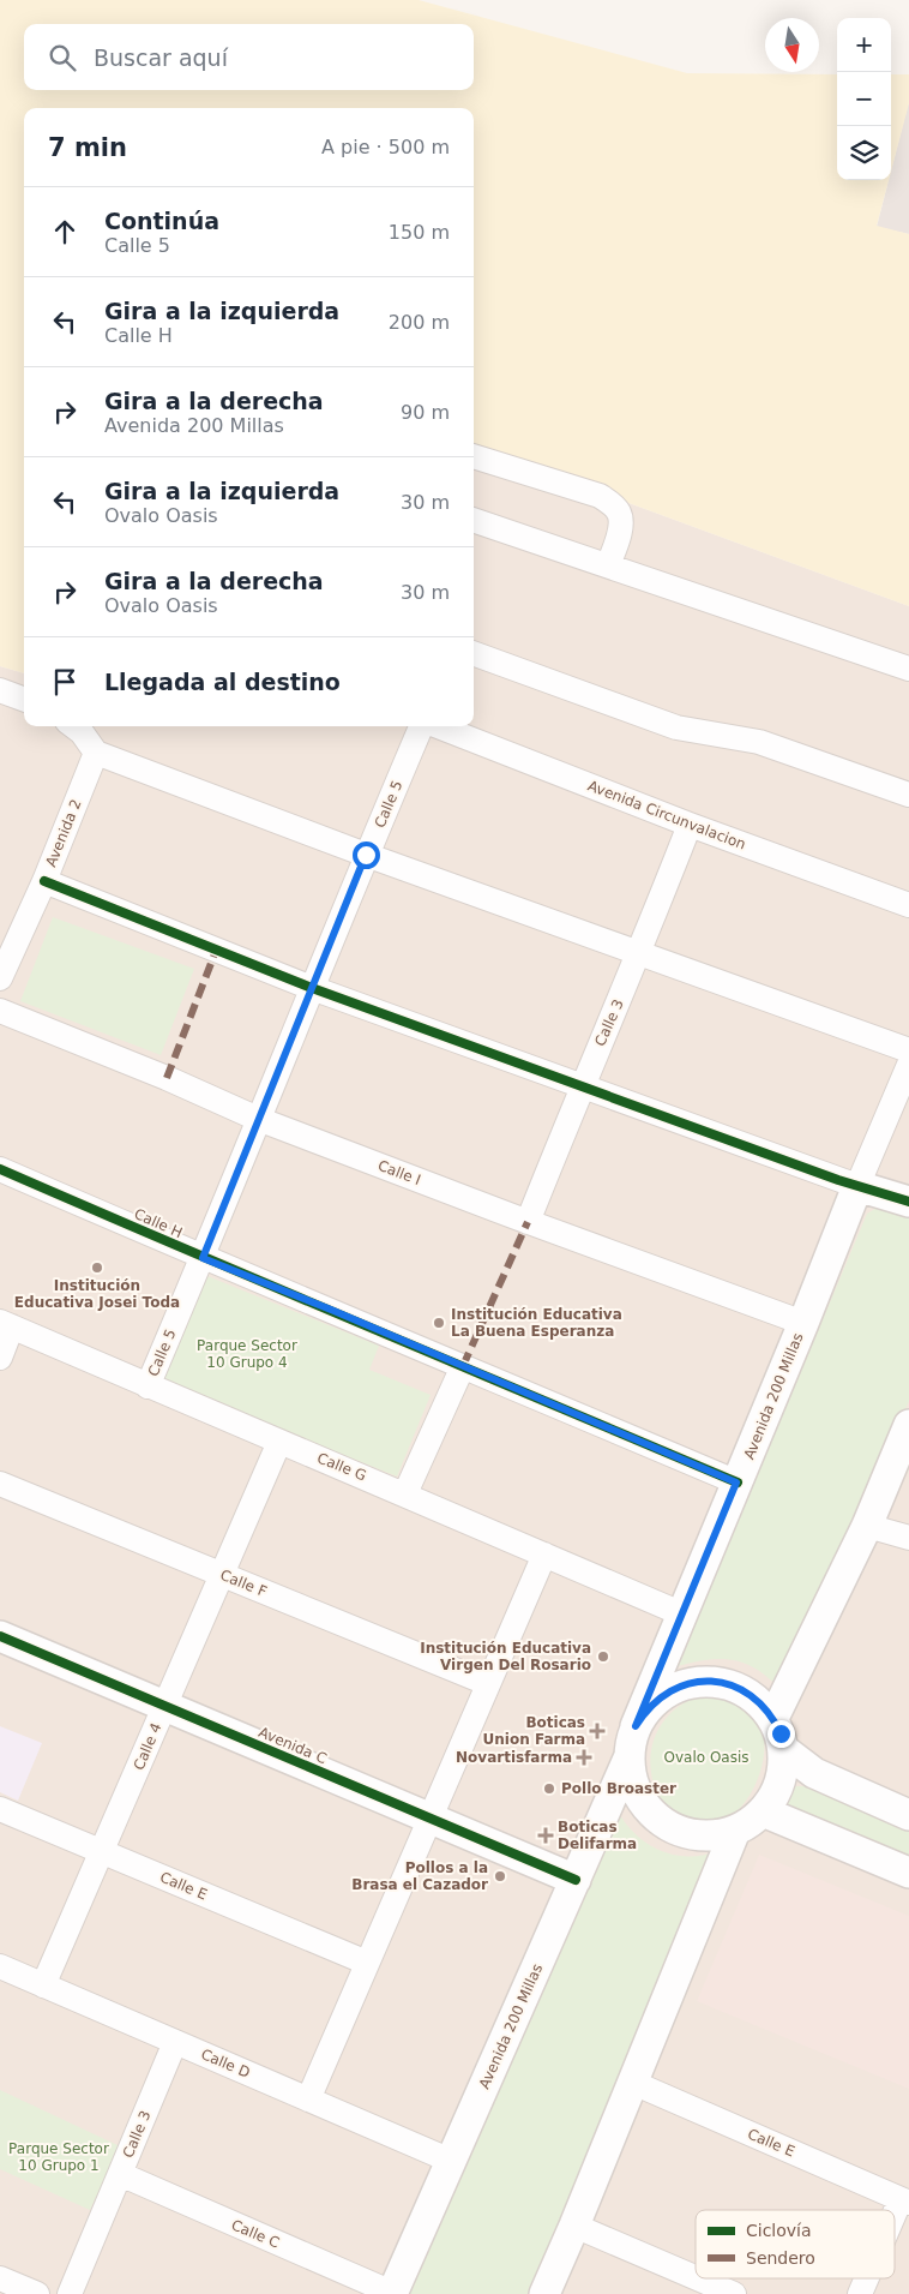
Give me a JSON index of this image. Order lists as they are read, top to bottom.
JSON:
{
  "streets": {
    "street": [
      "Calle 5",
      "Avenida Circunvalacion",
      "Avenida 2",
      "Calle 3",
      "Calle I",
      "Calle H",
      "Avenida 200 Millas",
      "Calle G",
      "Calle F",
      "Avenida C",
      "Calle 4",
      "Calle E",
      "Calle D",
      "Calle C"
    ]
  },
  "crossings": [
    ["Calle 5", "Calle I"],
    ["Calle 5", "Calle H"],
    ["Calle 5", "Calle G"],
    ["Avenida Circunvalacion", "Calle 3"],
    ["Calle 3", "Calle I"],
    ["Calle 3", "Calle D"],
    ["Calle 3", "Calle C"],
    ["Calle I", "Avenida 200 Millas"],
    ["Calle H", "Avenida 200 Millas"],
    ["Avenida 200 Millas", "Calle G"],
    ["Avenida 200 Millas", "Avenida C"],
    ["Avenida 200 Millas", "Calle D"],
    ["Avenida 200 Millas", "Calle C"],
    ["Calle G", "Calle 4"],
    ["Calle F", "Calle 4"],
    ["Avenida C", "Calle 4"],
    ["Calle 4", "Calle E"],
    ["Calle 4", "Calle D"]
  ],
  "parks": ["Parque Sector 10 Grupo 4", "Ovalo Oasis", "Parque Sector 10 Grupo 1"],
  "places": {
    "other": [
      "Institución Educativa Josei Toda",
      "Institución Educativa La Buena Esperanza",
      "Institución Educativa Virgen Del Rosario",
      "Pollo Broaster",
      "Pollos a la Brasa el Cazador"
    ],
    "health": ["Boticas Union Farma", "Novartisfarma", "Boticas Delifarma"]
  },
  "legend": ["Ciclovía", "Sendero"],
  "north": "bottom",
  "page": {
    "map_buttons": ["+", "−"],
    "search": "Buscar aquí",
    "heading": ["7 min", "A pie · 500 m"],
    "list": [
      ["Continúa", "Calle 5", "150 m"],
      ["Gira a la izquierda", "Calle H", "200 m"],
      ["Gira a la derecha", "Avenida 200 Millas", "90 m"],
      ["Gira a la izquierda", "Ovalo Oasis", "30 m"],
      ["Gira a la derecha", "Ovalo Oasis", "30 m"],
      "Llegada al destino"
    ]
  }
}
